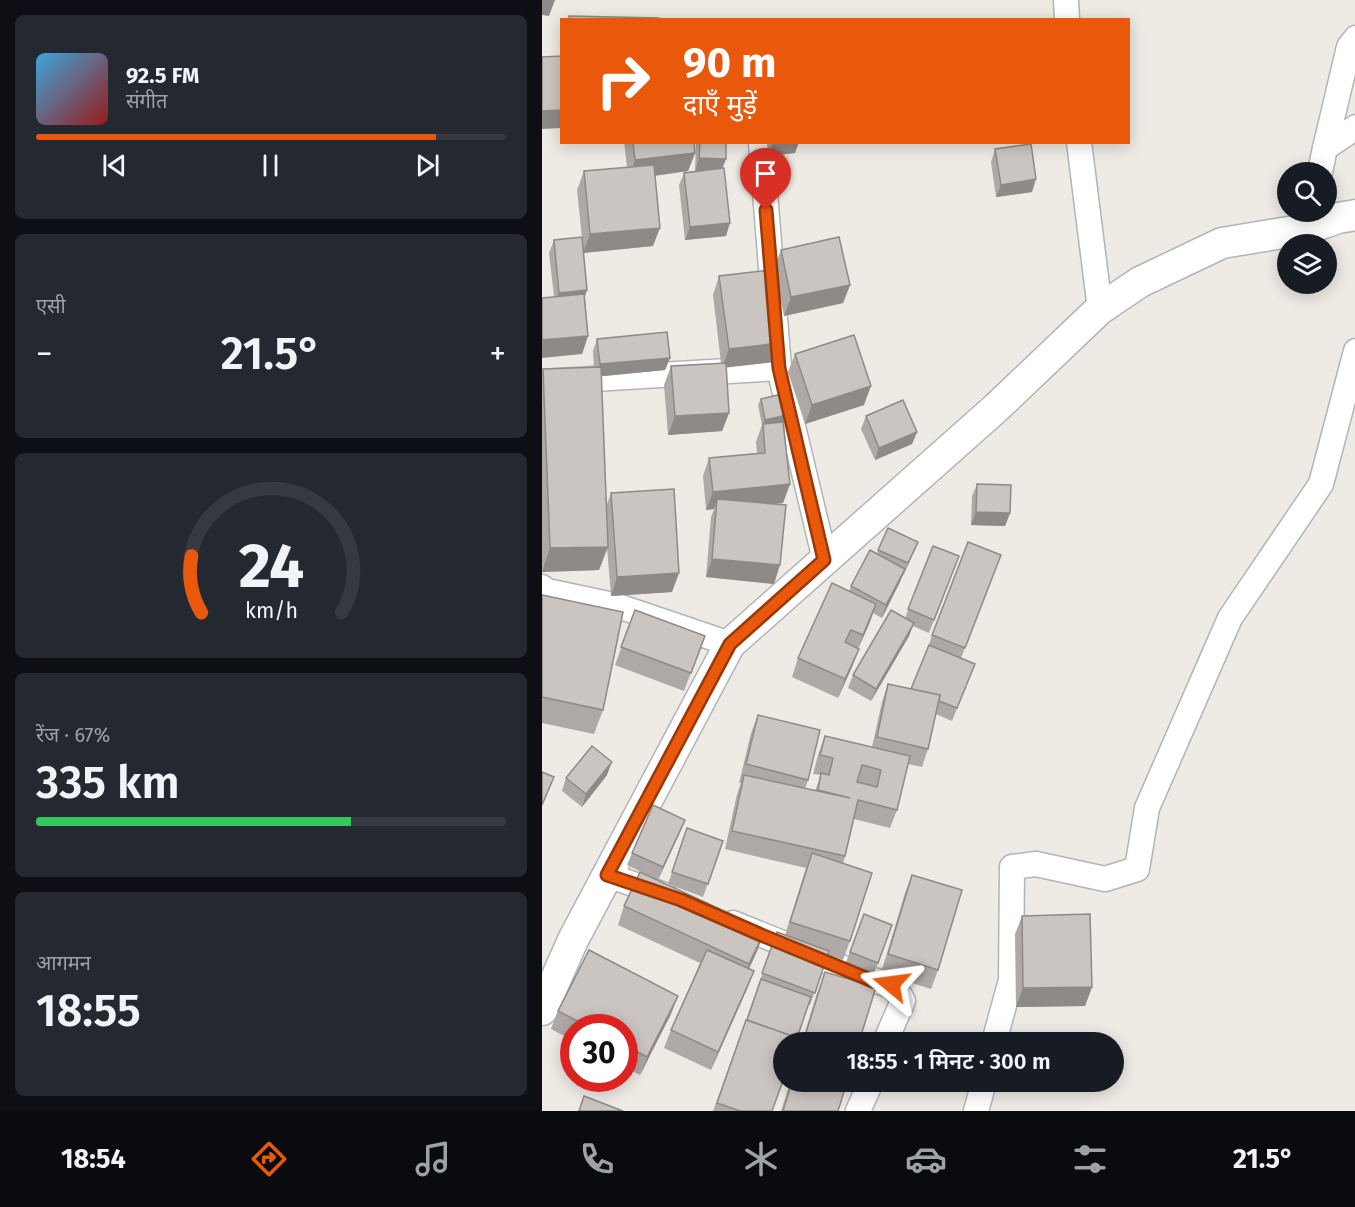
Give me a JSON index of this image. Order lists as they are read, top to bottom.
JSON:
{
  "page": {
    "turn": ["90 m", "दाएँ मुड़ें"],
    "song": ["92.5 FM", "संगीत"],
    "tile": [
      "एसी",
      ["रेंज · 67%", "335 km"],
      ["आगमन", "18:55"]
    ],
    "heat": ["−", "21.5°", "+"],
    "limit": "30",
    "trip": "18:55 · 1 मिनट · 300 m",
    "tabs": ["18:54", "21.5°"],
    "gauge": ["24", "km/h"]
  }
}
